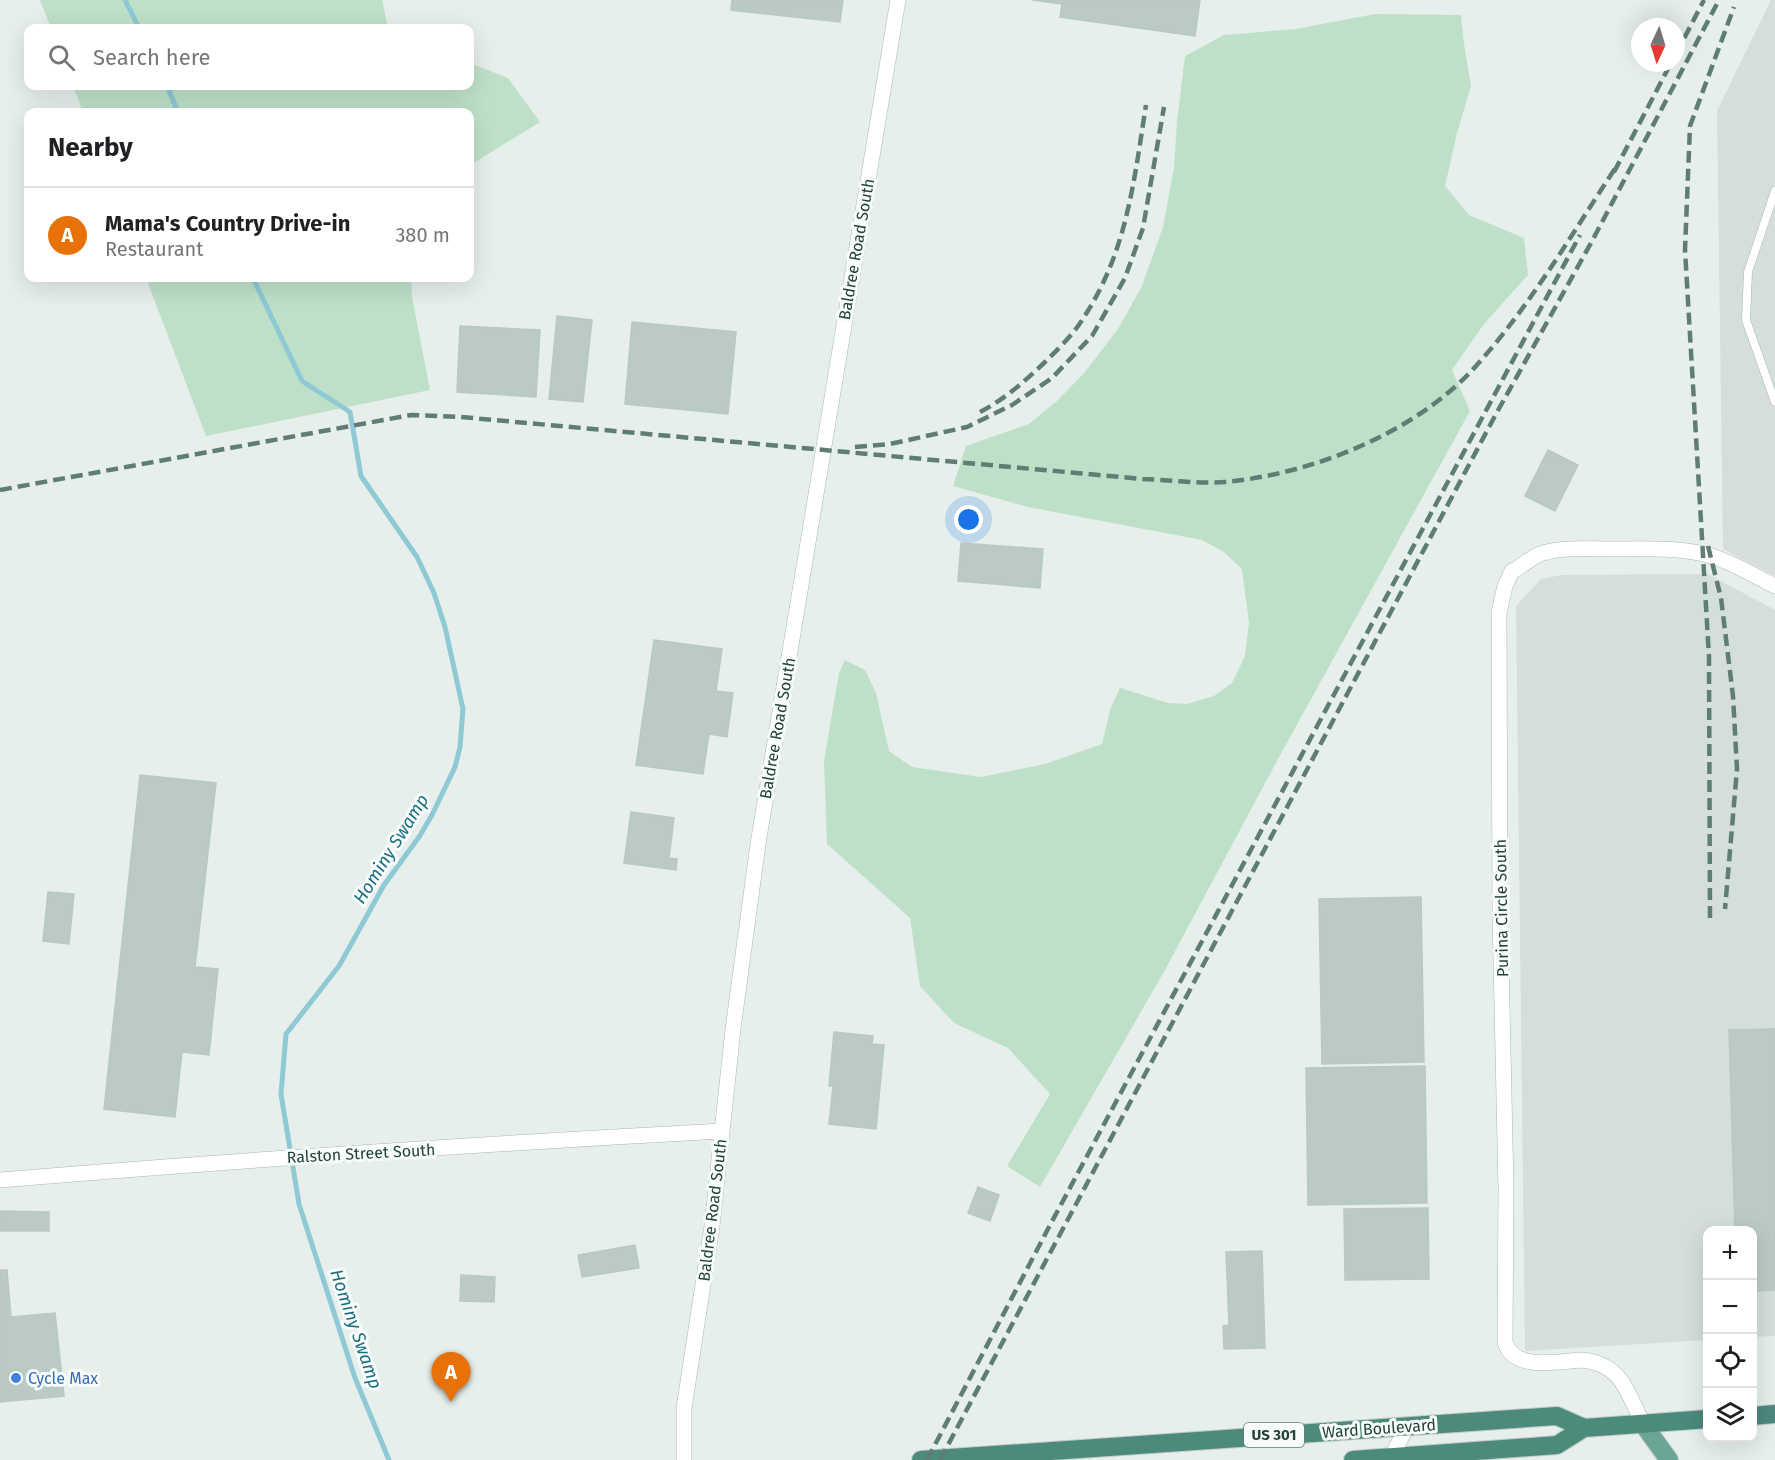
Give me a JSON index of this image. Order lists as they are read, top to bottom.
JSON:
{
  "streets": {
    "highway": ["Ward Boulevard", "US 301"],
    "street": ["Baldree Road South", "Purina Circle South", "Ralston Street South"]
  },
  "crossings": [
    ["Baldree Road South", "Ralston Street South"],
    ["Purina Circle South", "Ward Boulevard"]
  ],
  "water": ["Hominy Swamp"],
  "places": ["Cycle Max"],
  "north": "bottom",
  "page": {
    "search": "Search here",
    "heading": "Nearby",
    "list": [
      {
        "mark": "A",
        "name": "Mama's Country Drive-in",
        "note": "Restaurant",
        "value": "380 m"
      }
    ],
    "map_buttons": ["+", "−"],
    "pins": "A"
  }
}
